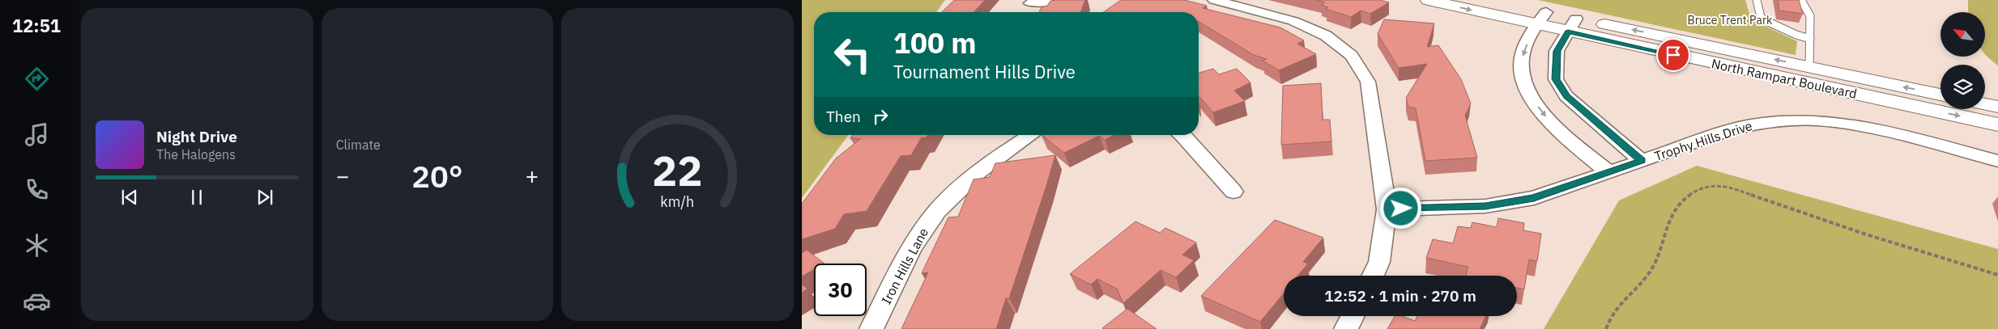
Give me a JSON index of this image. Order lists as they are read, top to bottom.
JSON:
{
  "streets": {
    "main road": ["North Rampart Boulevard"],
    "street": ["Trophy Hills Drive", "Iron Hills Lane"]
  },
  "parks": ["Bruce Trent Park"],
  "north": "top left",
  "page": {
    "tabs": "12:51",
    "tile": "Climate",
    "turn": ["100 m", "Tournament Hills Drive"],
    "then": "Then",
    "song": ["Night Drive", "The Halogens"],
    "heat": ["−", "20°", "+"],
    "limit": "30",
    "trip": "12:52 · 1 min · 270 m",
    "gauge": ["22", "km/h"]
  }
}
